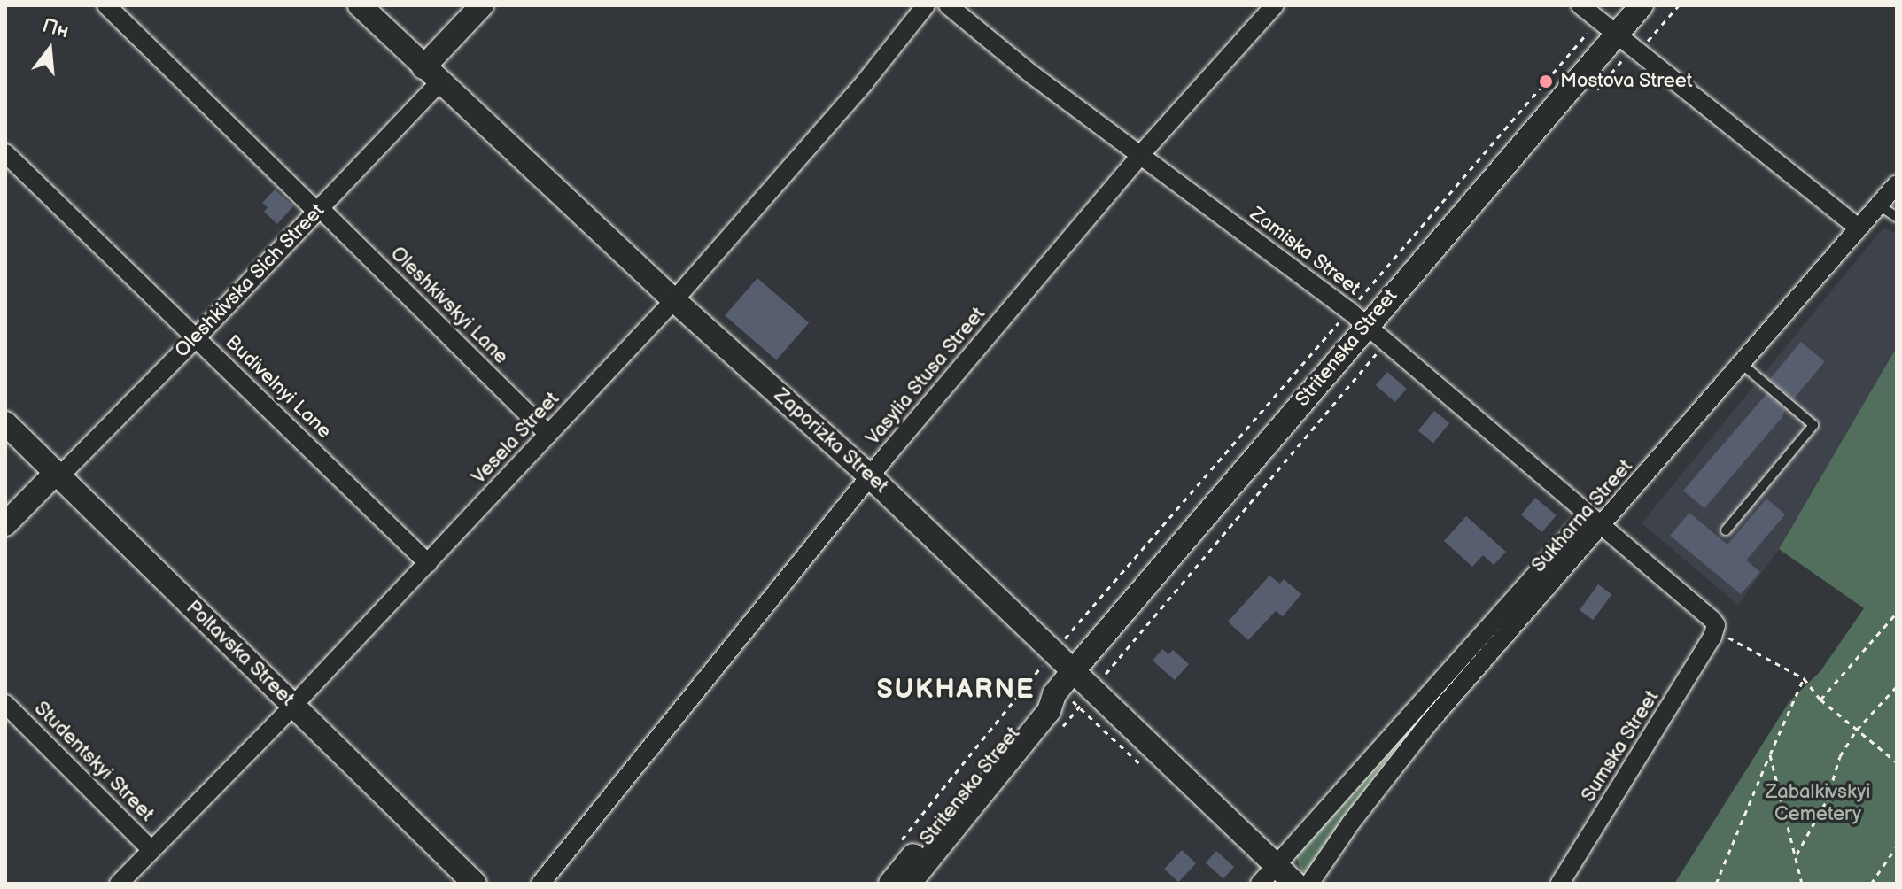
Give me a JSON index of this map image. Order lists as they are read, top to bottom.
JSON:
{
  "streets": {
    "main road": [
      "Oleshkivska Sich Street",
      "Stritenska Street",
      "Zaporizka Street",
      "Poltavska Street"
    ],
    "street": [
      "Zamiska Street",
      "Oleshkivskyi Lane",
      "Vasylia Stusa Street",
      "Budivelnyi Lane",
      "Vesela Street",
      "Sukharna Street",
      "Sumska Street",
      "Studentskyi Street"
    ]
  },
  "crossings": [
    ["Zamiska Street", "Stritenska Street"],
    ["Zamiska Street", "Vasylia Stusa Street"],
    ["Zamiska Street", "Sukharna Street"],
    ["Zamiska Street", "Sumska Street"],
    ["Oleshkivska Sich Street", "Oleshkivskyi Lane"],
    ["Oleshkivska Sich Street", "Budivelnyi Lane"],
    ["Oleshkivska Sich Street", "Zaporizka Street"],
    ["Oleshkivska Sich Street", "Poltavska Street"],
    ["Oleshkivskyi Lane", "Vesela Street"],
    ["Stritenska Street", "Zaporizka Street"],
    ["Vasylia Stusa Street", "Zaporizka Street"],
    ["Budivelnyi Lane", "Vesela Street"],
    ["Vesela Street", "Zaporizka Street"],
    ["Vesela Street", "Poltavska Street"],
    ["Vesela Street", "Studentskyi Street"],
    ["Zaporizka Street", "Sukharna Street"]
  ],
  "districts": ["SUKHARNE"],
  "parks": ["Zabalkivskyi Cemetery"],
  "places": ["Mostova Street"],
  "north": "top"
}
